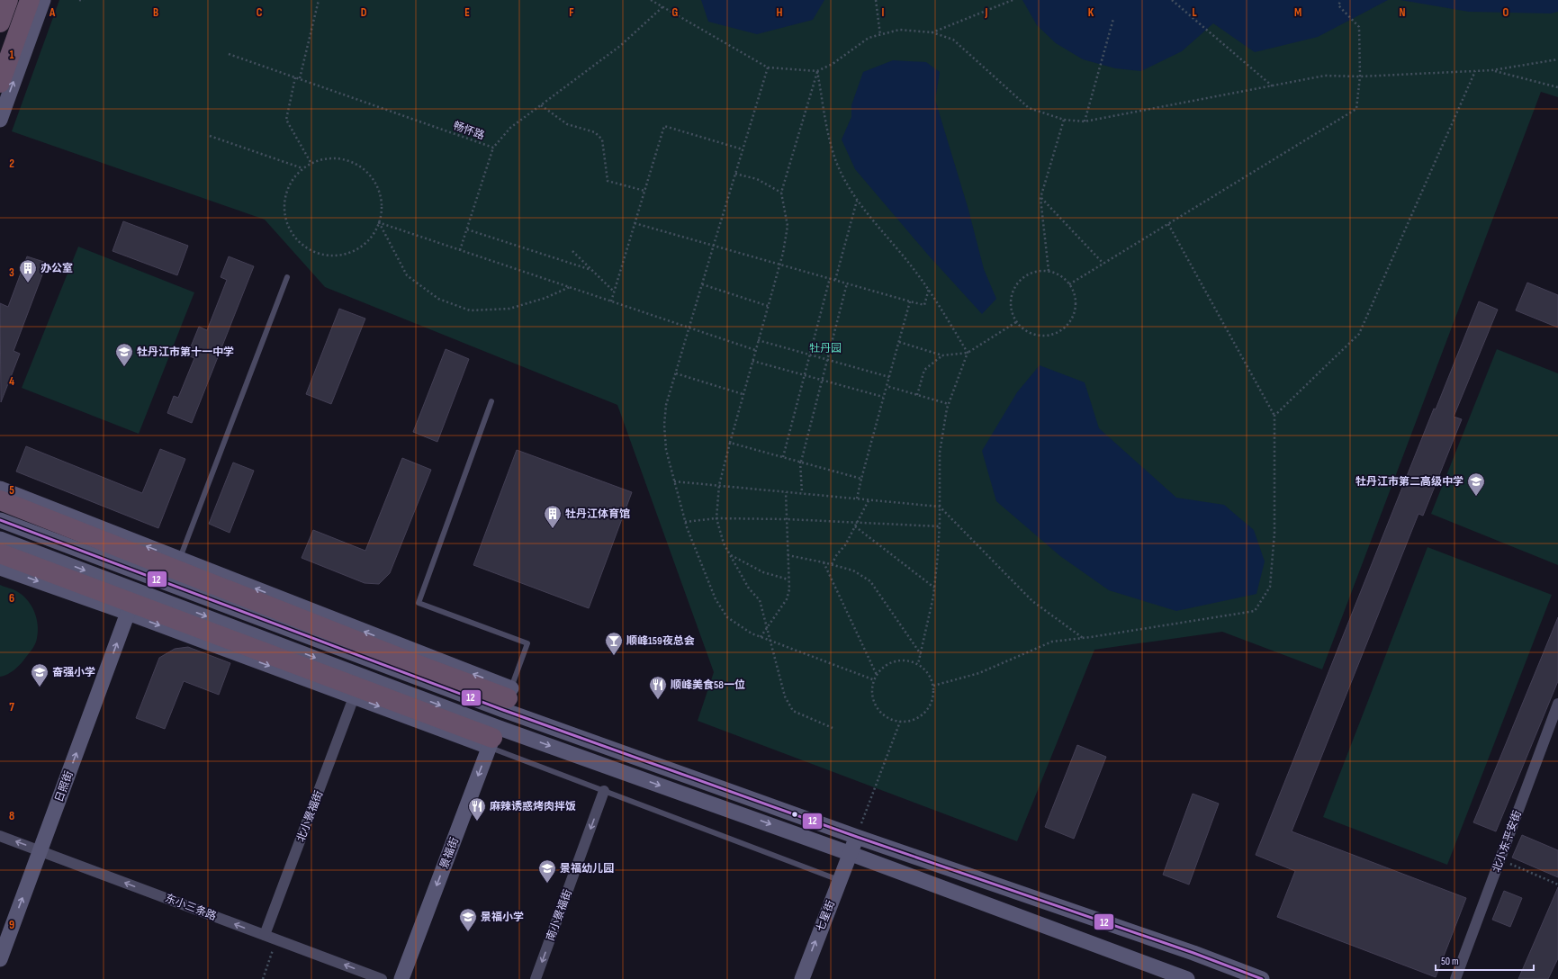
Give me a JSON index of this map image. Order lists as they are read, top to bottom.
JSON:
{
  "streets": {
    "main road": ["日照街", "景福街", "七星街"],
    "street": [
      "北小景福街",
      "北小东平安街",
      "东小三条路",
      "南小景福街"
    ],
    "path": ["畅怀路"]
  },
  "crossings": [
    ["日照街", "东小三条路"],
    ["北小景福街", "东小三条路"]
  ],
  "one_way": [
    "日照街",
    "景福街",
    "东小三条路",
    "南小景福街",
    "七星街"
  ],
  "parks": ["牡丹园"],
  "places": {
    "building": ["办公室", "牡丹江体育馆"],
    "school or university": [
      "牡丹江市第十一中学",
      "牡丹江市第二高级中学",
      "奋强小学",
      "景福幼儿园",
      "景福小学"
    ],
    "bar": ["顺峰159夜总会"],
    "restaurant": ["顺峰美食58一位", "麻辣诱惑烤肉拌饭"]
  },
  "lines": ["transit line 12"],
  "scale_bar": "50 m",
  "grid": {
    "columns": [
      "A",
      "B",
      "C",
      "D",
      "E",
      "F",
      "G",
      "H",
      "I",
      "J",
      "K",
      "L",
      "M",
      "N",
      "O"
    ],
    "rows": [
      "1",
      "2",
      "3",
      "4",
      "5",
      "6",
      "7",
      "8",
      "9"
    ]
  }
}
